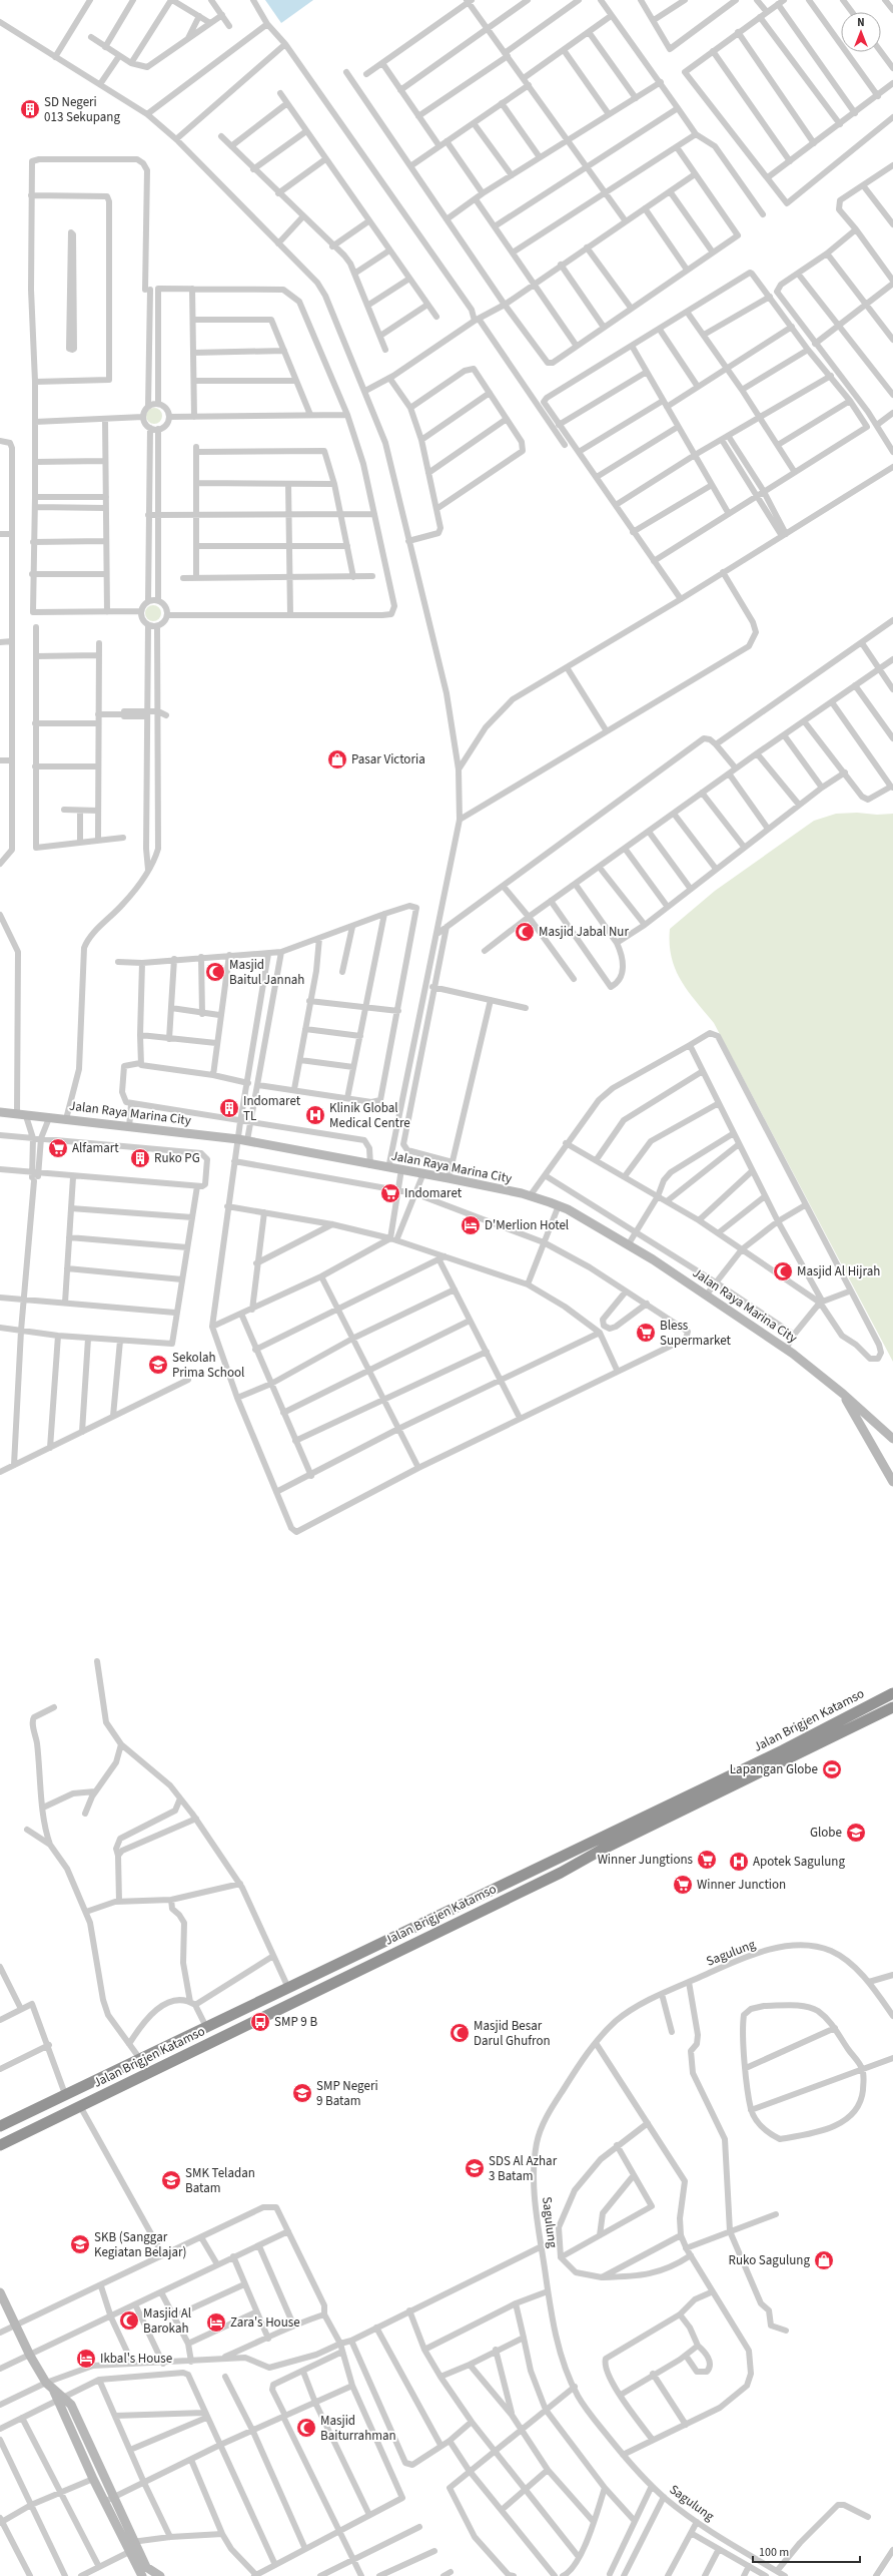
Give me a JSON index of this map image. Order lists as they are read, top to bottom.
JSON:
{
  "streets": {
    "highway": ["Jalan Brigjen Katamso"],
    "main road": ["Jalan Raya Marina City"],
    "street": ["Sagulung"]
  },
  "places": {
    "building": ["SD Negeri 013 Sekupang", "Indomaret TL", "Ruko PG"],
    "shop": ["Pasar Victoria", "Ruko Sagulung"],
    "mosque": [
      "Masjid Jabal Nur",
      "Masjid Baitul Jannah",
      "Masjid Al Hijrah",
      "Masjid Besar Darul Ghufron",
      "Masjid Al Barokah",
      "Masjid Baiturrahman"
    ],
    "hospital": ["Klinik Global Medical Centre", "Apotek Sagulung"],
    "supermarket": [
      "Alfamart",
      "Indomaret",
      "Bless Supermarket",
      "Winner Jungtions",
      "Winner Junction"
    ],
    "hotel": ["D'Merlion Hotel", "Zara's House", "Ikbal's House"],
    "school or university": [
      "Sekolah Prima School",
      "Globe",
      "SMP Negeri 9 Batam",
      "SDS Al Azhar 3 Batam",
      "SMK Teladan Batam",
      "SKB (Sanggar Kegiatan Belajar)"
    ],
    "sports": ["Lapangan Globe"],
    "bus stop": ["SMP 9 B"]
  },
  "scale_bar": "100 m",
  "north": "top"
}
